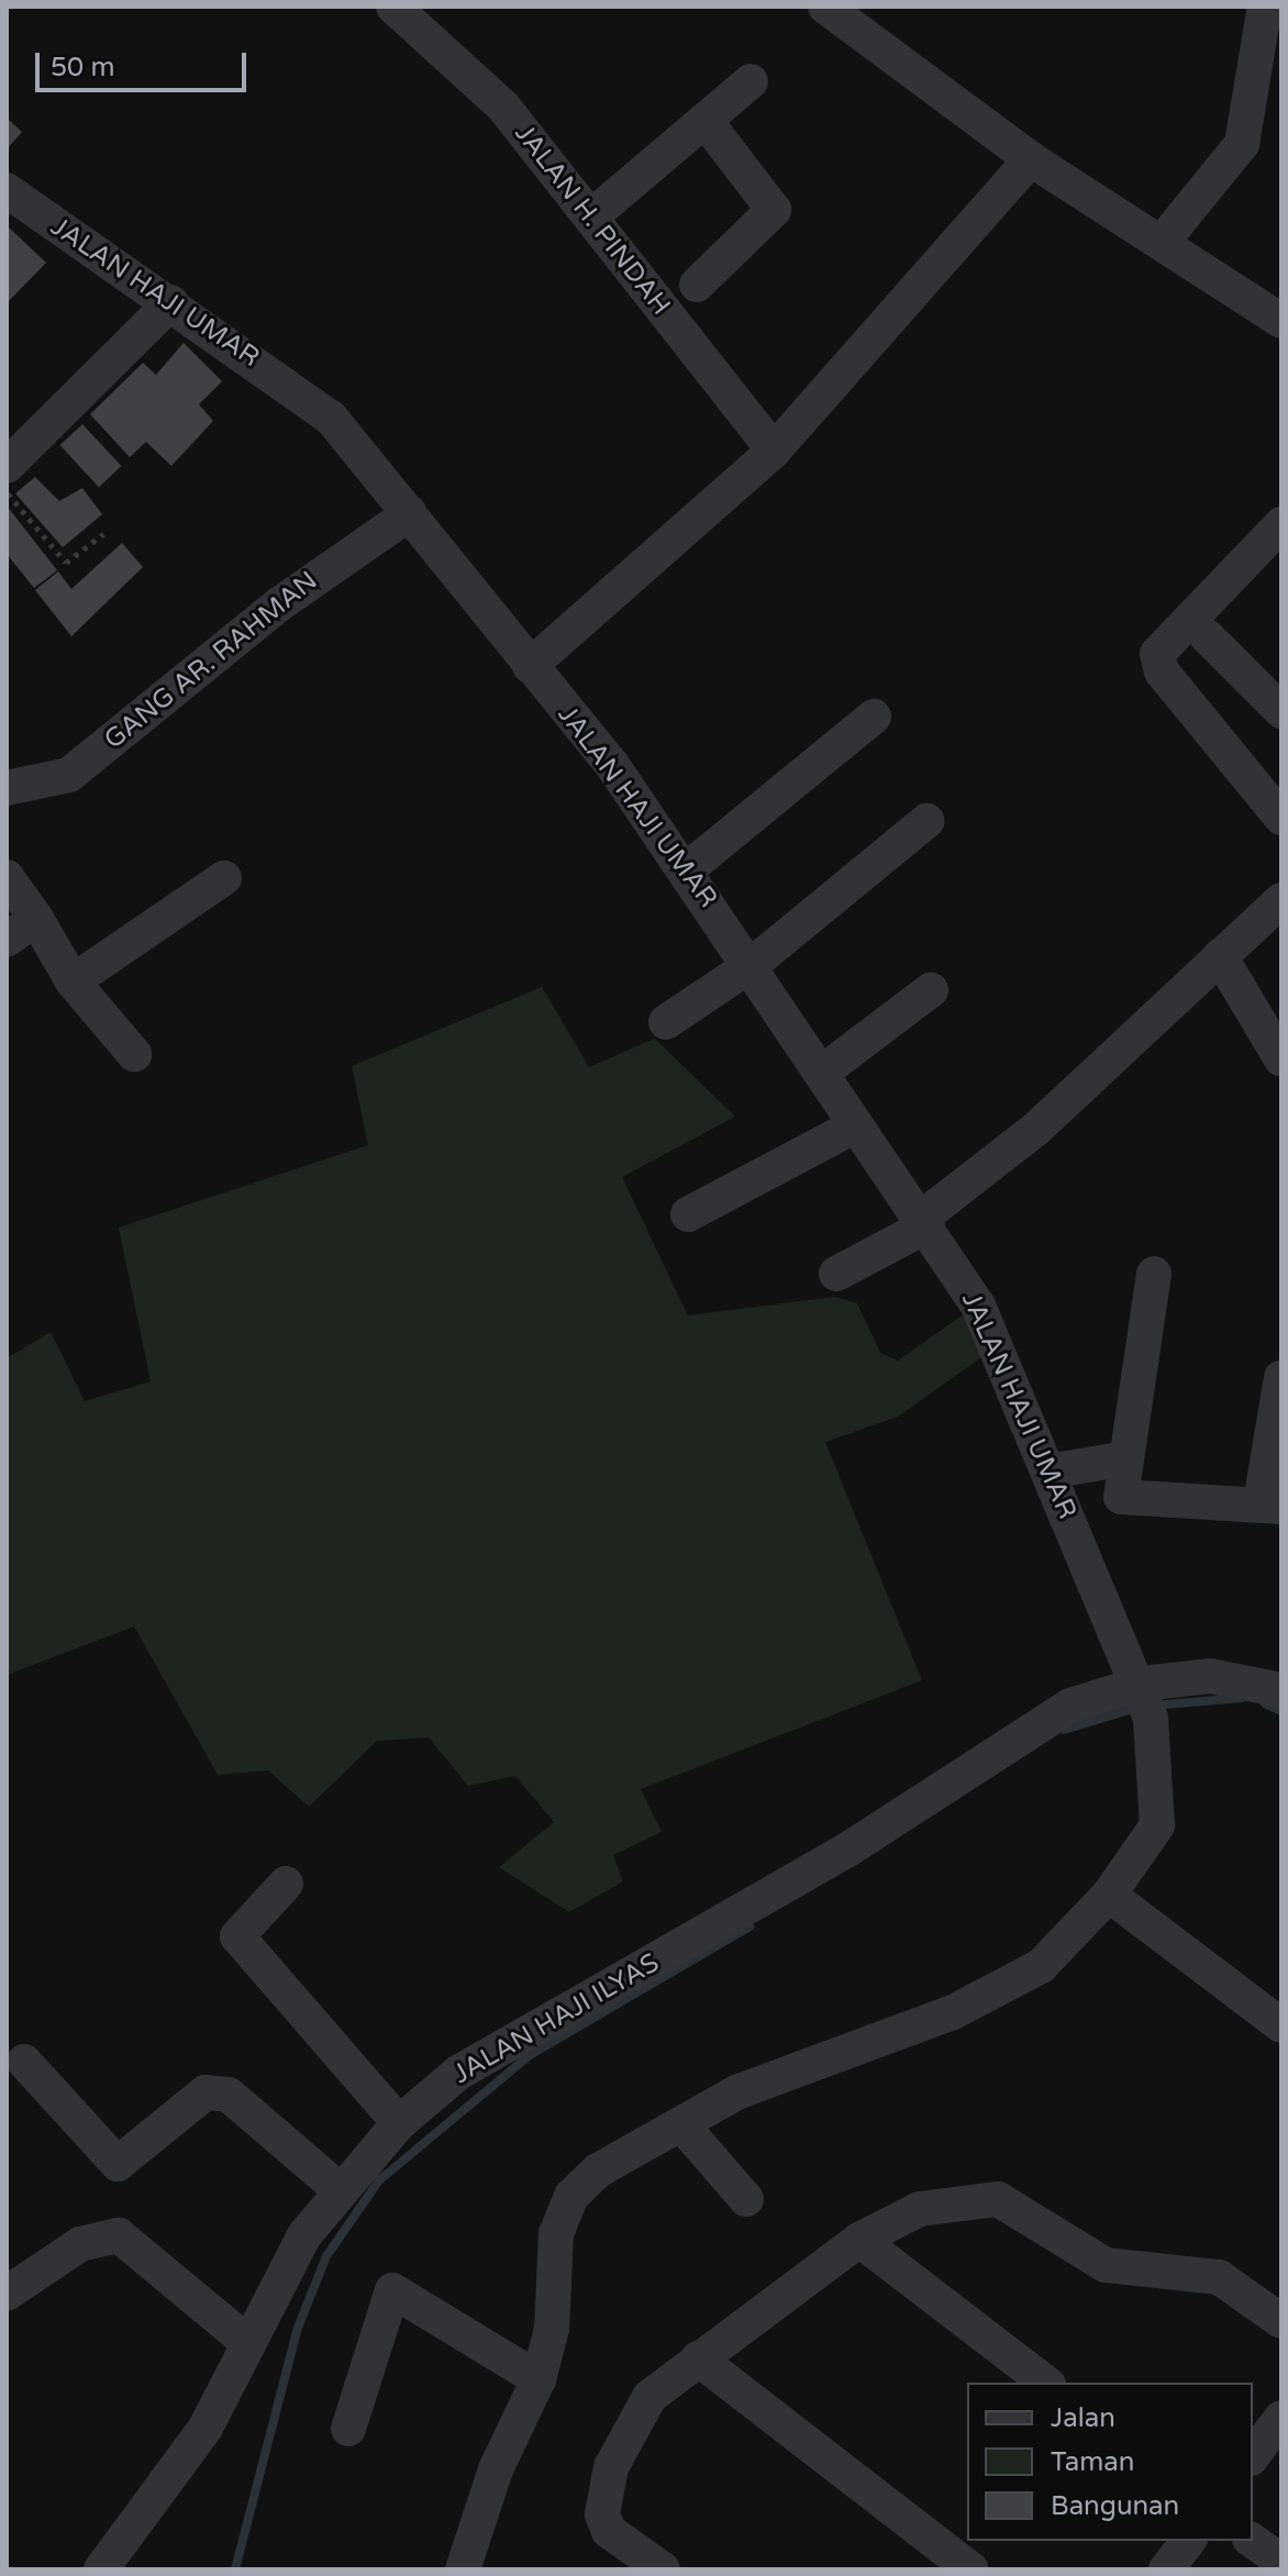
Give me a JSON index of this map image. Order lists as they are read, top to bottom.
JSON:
{
  "streets": {
    "street": [
      "JALAN H. PINDAH",
      "JALAN HAJI UMAR",
      "GANG AR. RAHMAN",
      "JALAN HAJI ILYAS"
    ]
  },
  "crossings": [
    ["JALAN HAJI UMAR", "GANG AR. RAHMAN"],
    ["JALAN HAJI UMAR", "JALAN HAJI ILYAS"]
  ],
  "legend": ["Jalan", "Taman", "Bangunan"],
  "scale_bar": "50 m"
}
